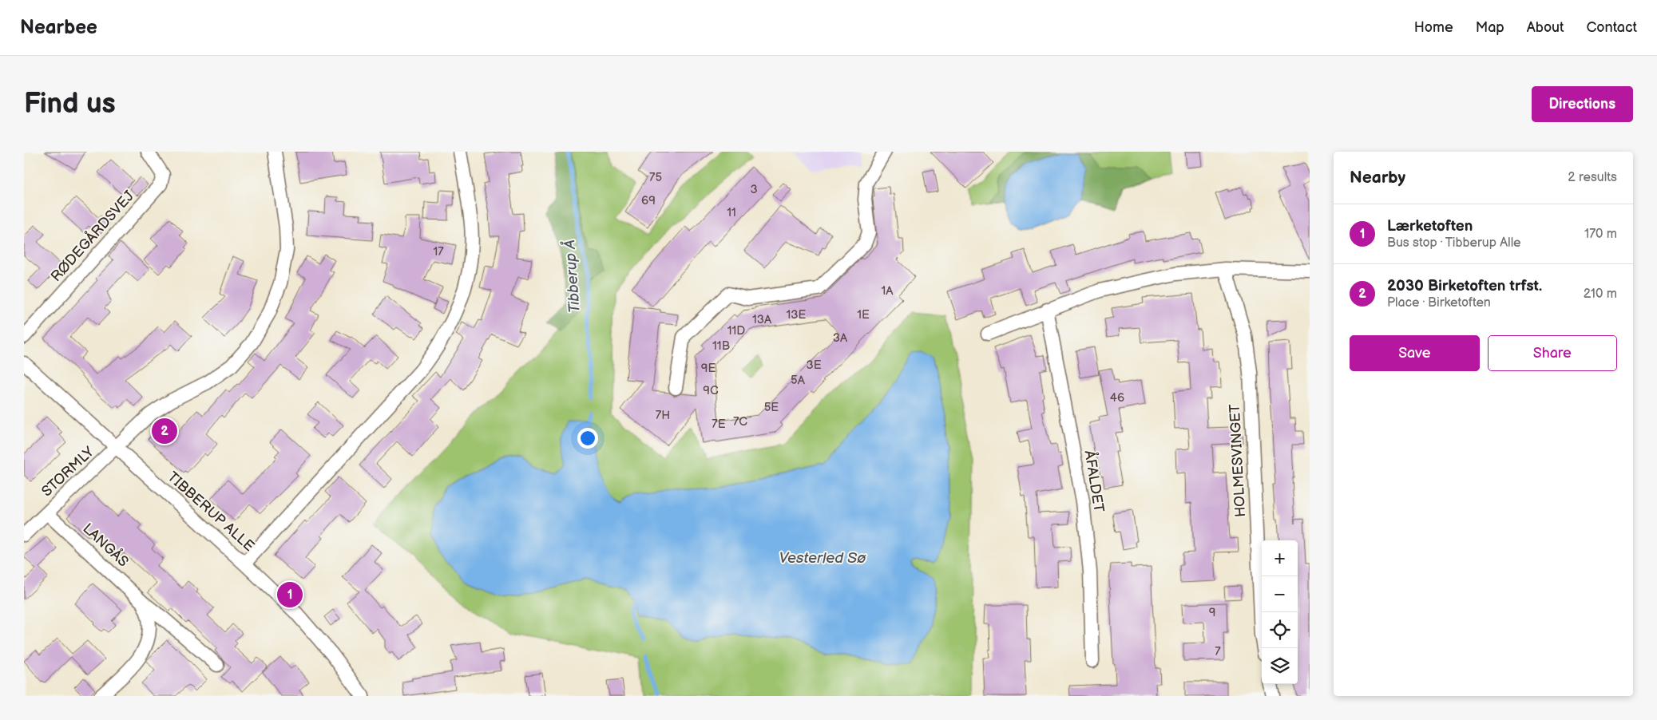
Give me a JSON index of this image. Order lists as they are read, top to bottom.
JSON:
{
  "streets": {
    "street": [
      "RØDEGÅRDSVEJ",
      "HOLMESVINGET",
      "STORMLY",
      "ÅFALDET",
      "TIBBERUP ALLE",
      "LANGÅS"
    ]
  },
  "crossings": [
    ["STORMLY", "TIBBERUP ALLE"],
    ["STORMLY", "LANGÅS"]
  ],
  "water": ["Tibberup Å", "Vesterled Sø"],
  "house_numbers": [
    "75",
    "3",
    "69",
    "11",
    "17",
    "1A",
    "13E",
    "1E",
    "13A",
    "11D",
    "3A",
    "11B",
    "3E",
    "9E",
    "5A",
    "9C",
    "46",
    "5E",
    "7H",
    "7C",
    "7E",
    "9",
    "7"
  ],
  "page": {
    "header": "Nearbee",
    "nav": [
      "Home",
      "Map",
      "About",
      "Contact"
    ],
    "buttons": [
      "Directions",
      ["Save", "Share"]
    ],
    "title": "Find us",
    "heading": ["Nearby", "2 results"],
    "list": [
      {
        "mark": "1",
        "name": "Lærketoften",
        "note": "Bus stop · Tibberup Alle",
        "value": "170 m"
      },
      {
        "mark": "2",
        "name": "2030 Birketoften trfst.",
        "note": "Place · Birketoften",
        "value": "210 m"
      }
    ],
    "pins": ["2", "1"],
    "map_buttons": ["+", "−"]
  }
}
